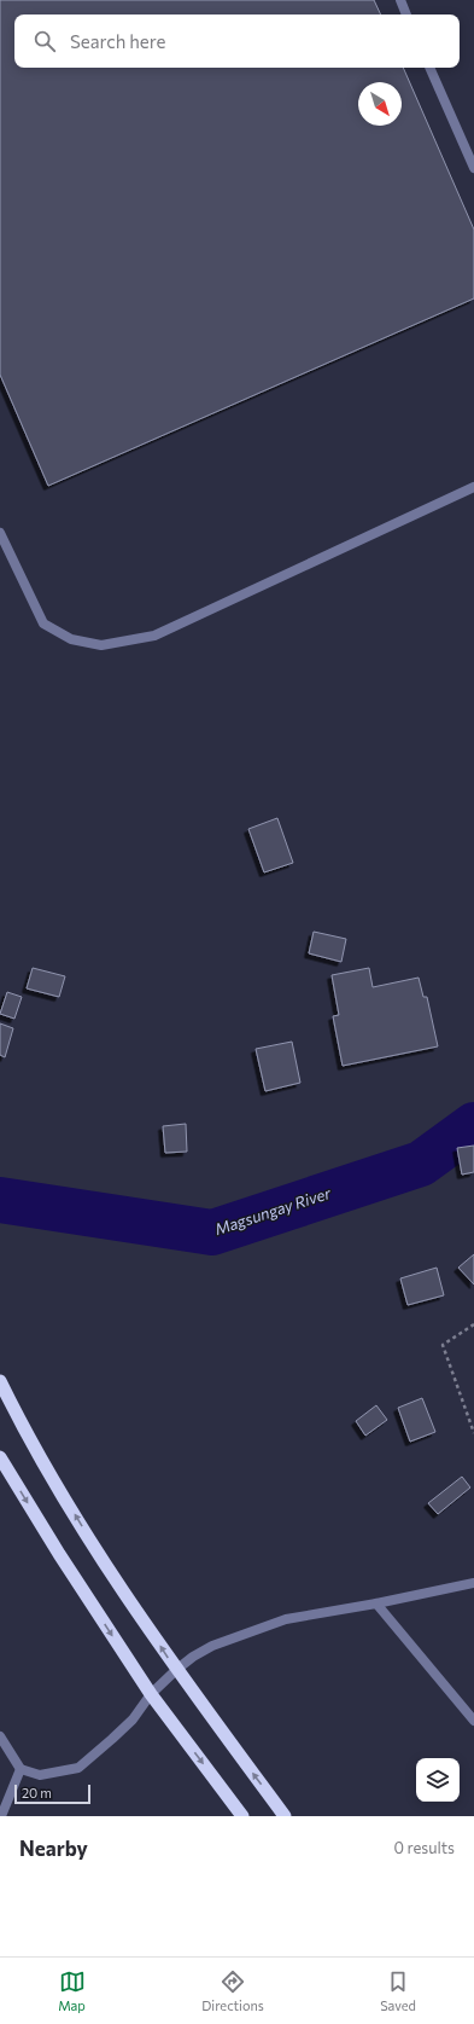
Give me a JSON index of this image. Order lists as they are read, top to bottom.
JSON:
{
  "water": ["Magsungay River"],
  "scale_bar": "20 m",
  "north": "bottom right",
  "page": {
    "search": "Search here",
    "scale": "20 m",
    "heading": ["Nearby", "0 results"],
    "nav": ["Map", "Directions", "Saved"]
  }
}
